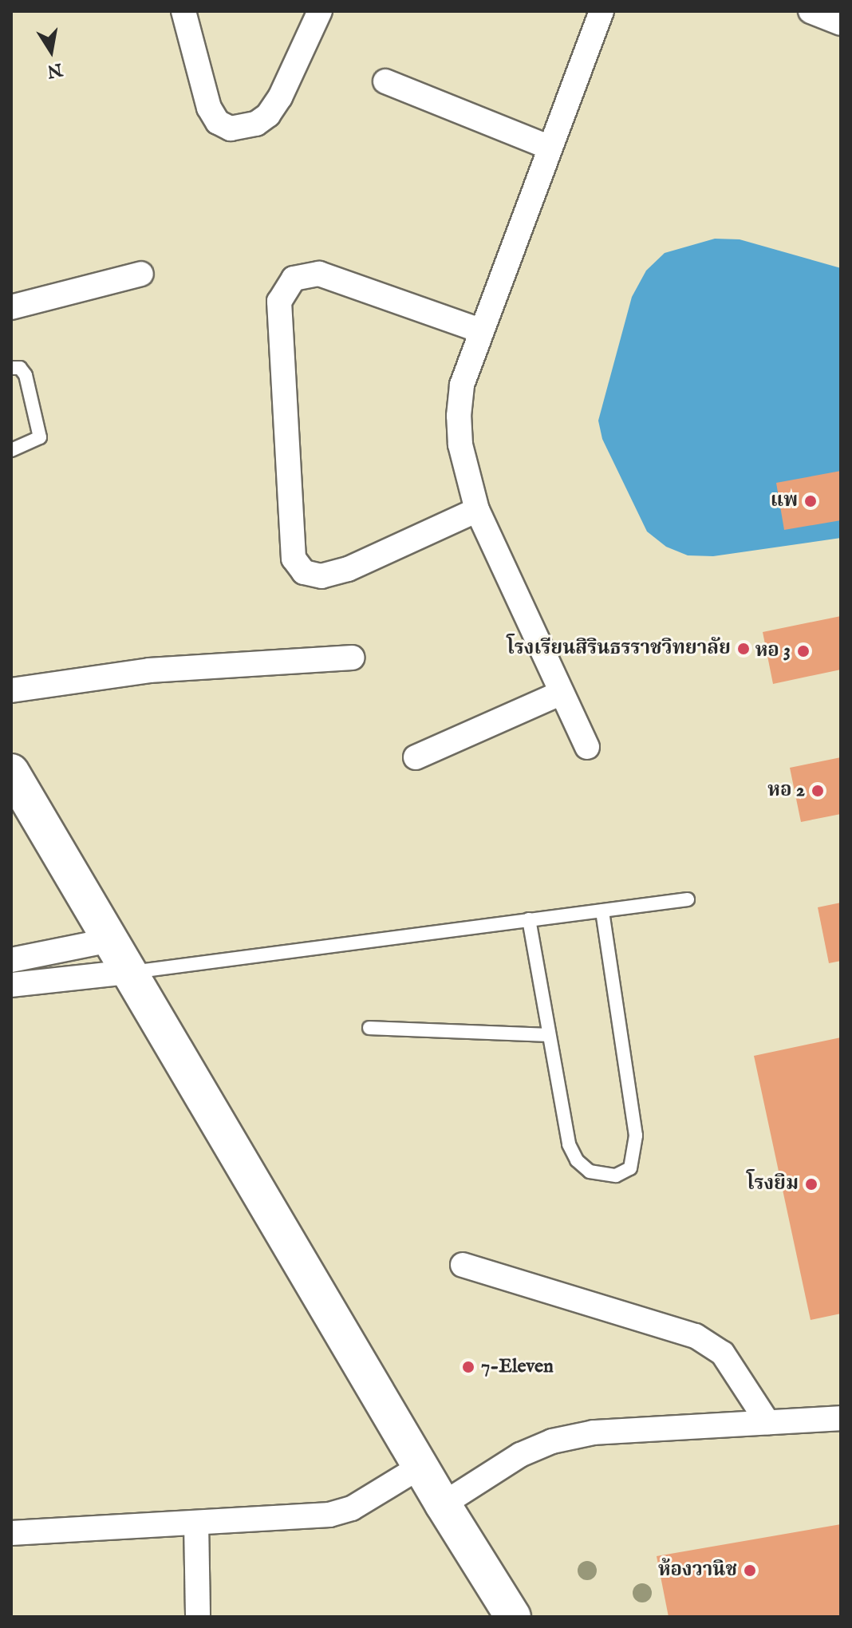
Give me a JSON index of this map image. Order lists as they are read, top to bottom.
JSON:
{
  "places": [
    "แพ",
    "โรงเรียนสิรินธรราชวิทยาลัย",
    "หอ 3",
    "หอ 2",
    "โรงยิม",
    "7-Eleven",
    "ห้องวานิช"
  ],
  "north": "bottom"
}
